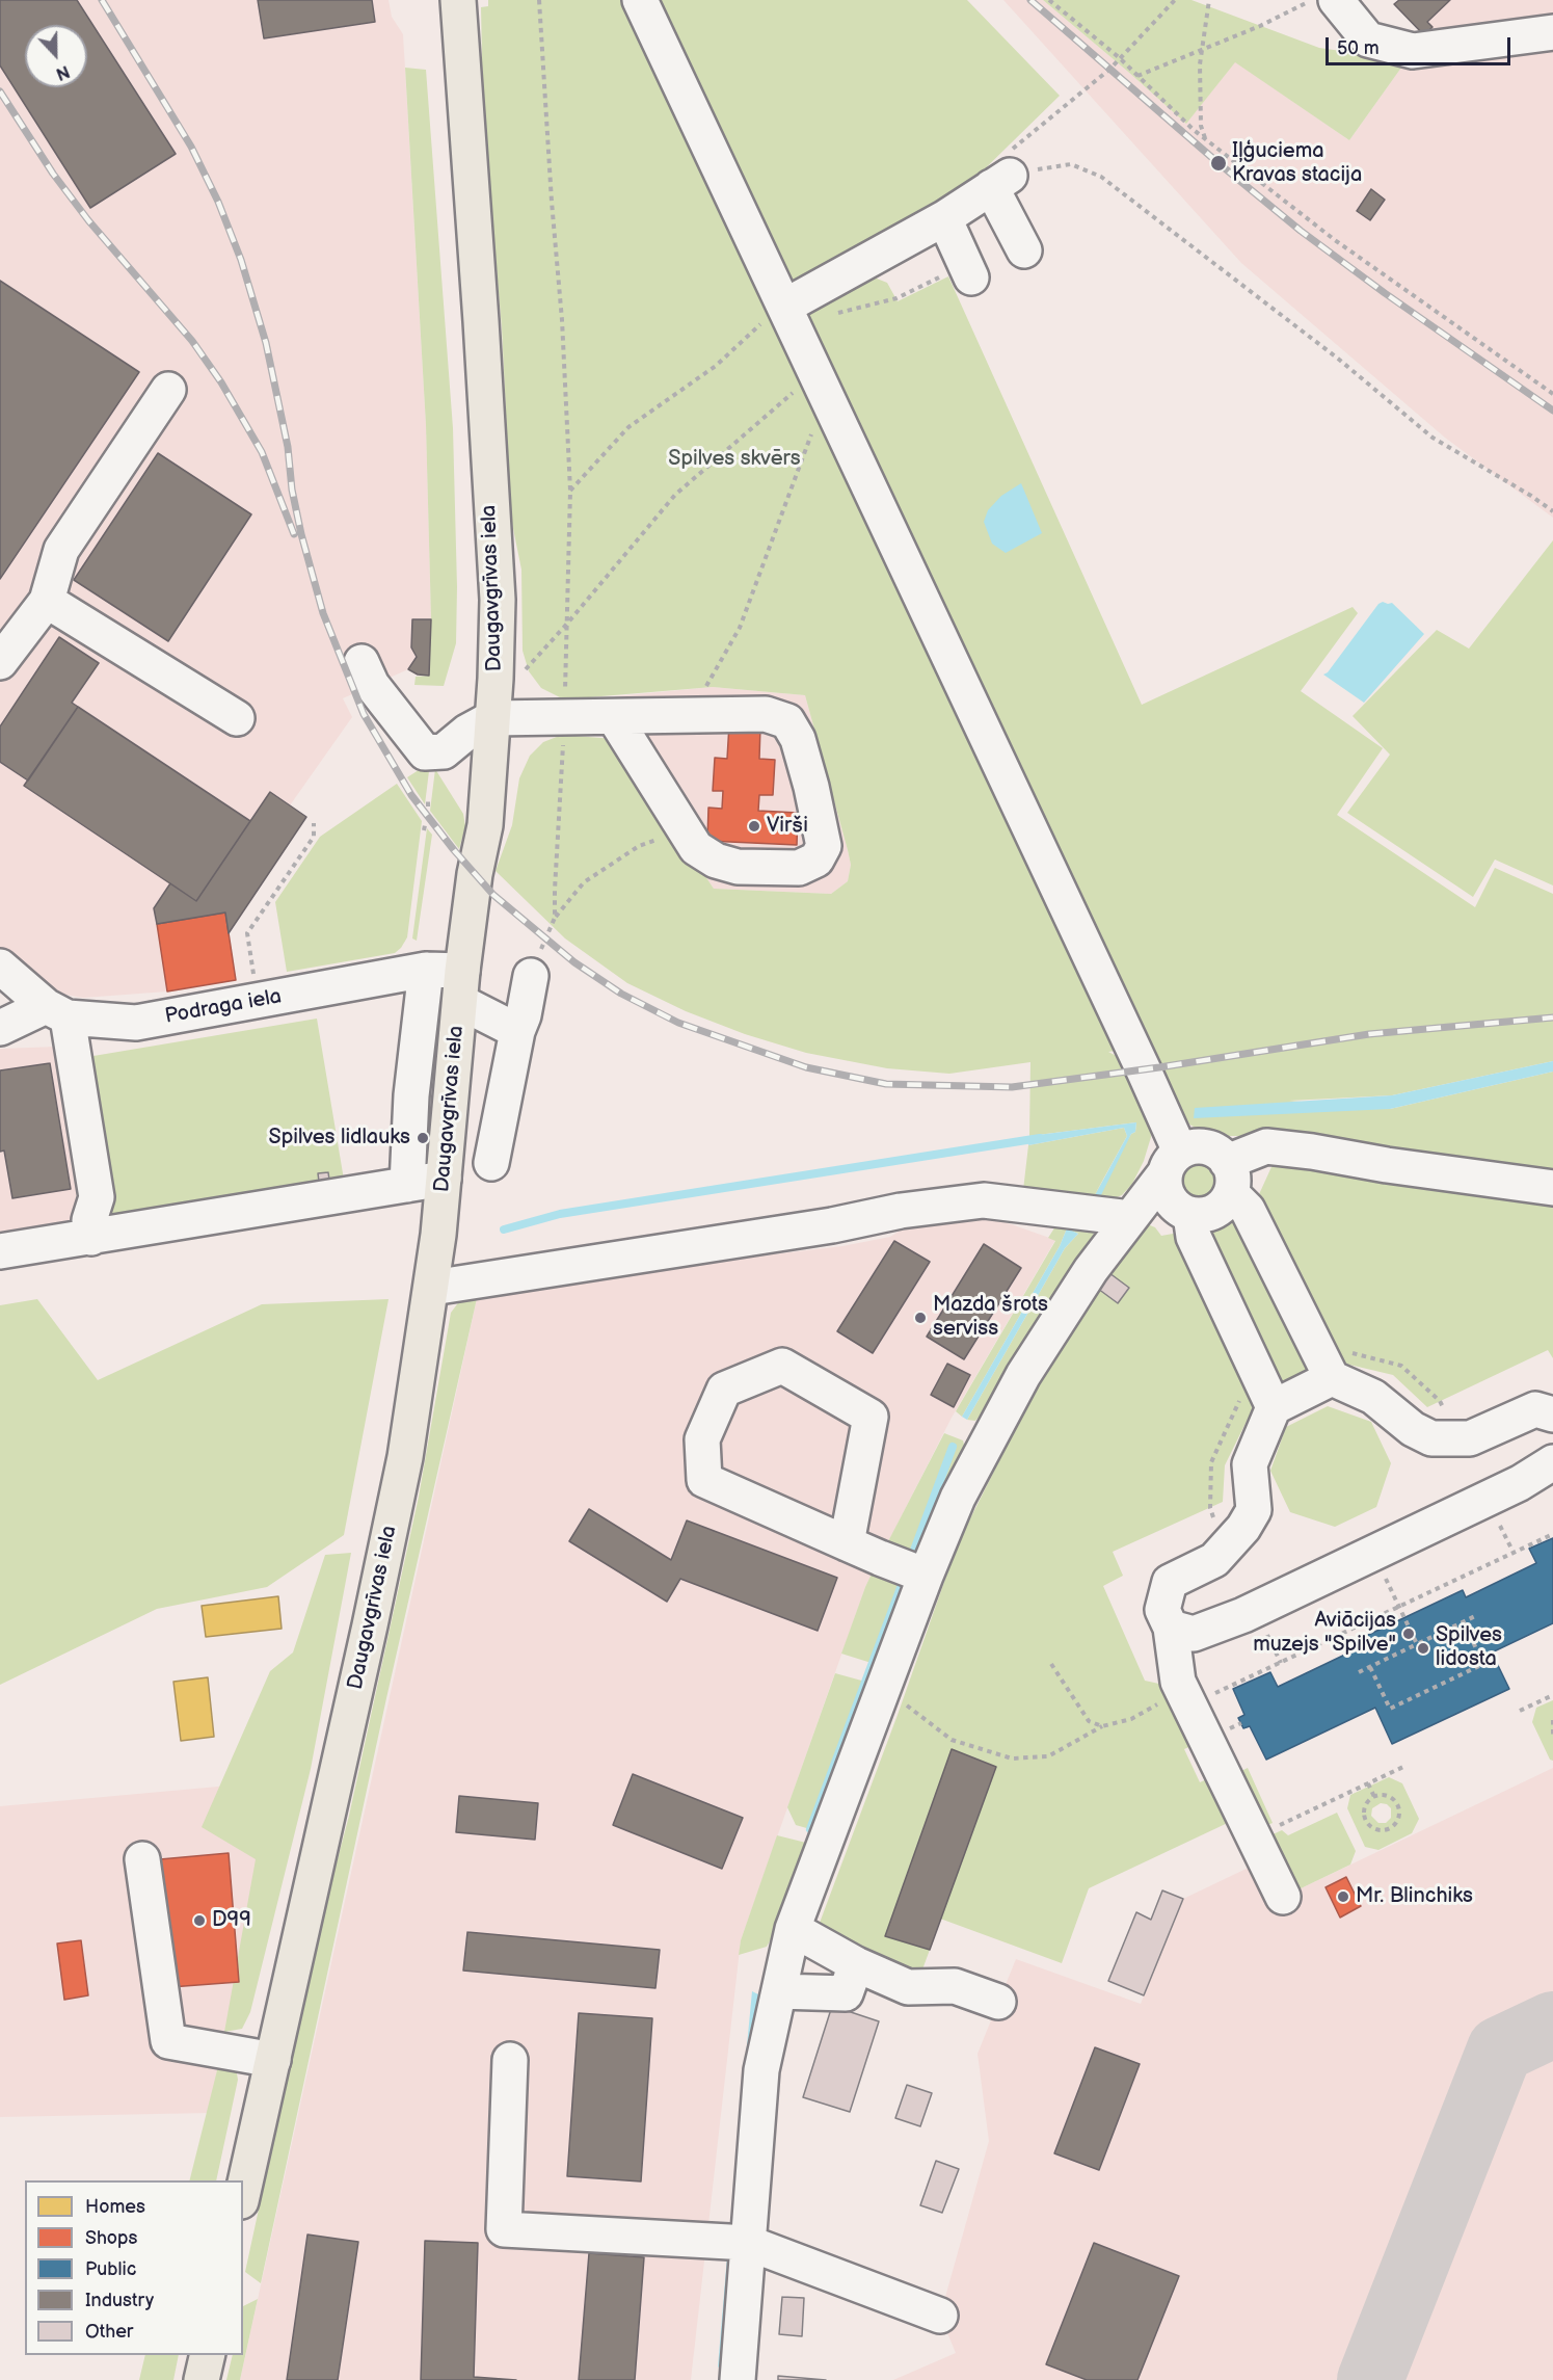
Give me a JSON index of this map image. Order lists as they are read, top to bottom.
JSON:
{
  "streets": {
    "main road": ["Daugavgrīvas iela"],
    "street": ["Podraga iela"]
  },
  "crossings": [
    ["Daugavgrīvas iela", "Podraga iela"]
  ],
  "parks": ["Spilves skvērs"],
  "places": [
    "Iļģuciema Kravas stacija",
    "Virši",
    "Spilves lidlauks",
    "Mazda šrots serviss",
    "Aviācijas muzejs \"Spilve\"",
    "Spilves lidosta",
    "Mr. Blinchiks",
    "D99"
  ],
  "legend": [
    "Homes",
    "Shops",
    "Public",
    "Industry",
    "Other"
  ],
  "scale_bar": "50 m",
  "north": "bottom"
}
